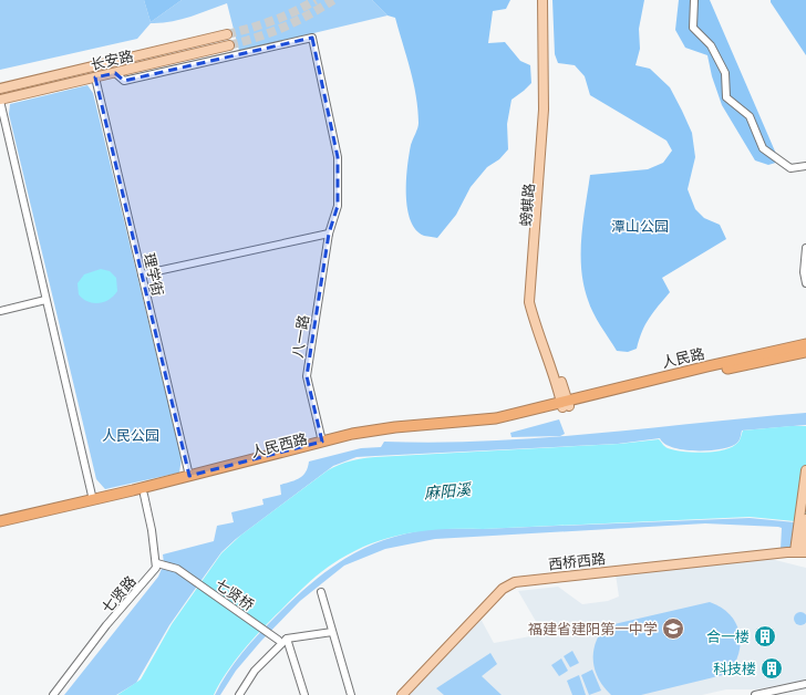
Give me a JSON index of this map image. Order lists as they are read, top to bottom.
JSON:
{
  "streets": {
    "highway": ["人民路", "人民西路"],
    "main road": ["长安路", "螃蜞路", "西桥西路"],
    "street": [
      "理学街",
      "八一路",
      "七贤路",
      "七贤桥"
    ]
  },
  "crossings": [
    ["长安路", "理学街"],
    ["长安路", "八一路"],
    ["螃蜞路", "人民路"],
    ["螃蜞路", "人民西路"],
    ["理学街", "人民西路"],
    ["八一路", "人民西路"],
    ["人民路", "人民西路"],
    ["七贤路", "七贤桥"]
  ],
  "water": ["麻阳溪"],
  "parks": ["潭山公园", "人民公园"],
  "places": {
    "school or university": ["福建省建阳第一中学"],
    "building": ["合一楼", "科技楼"]
  }
}
